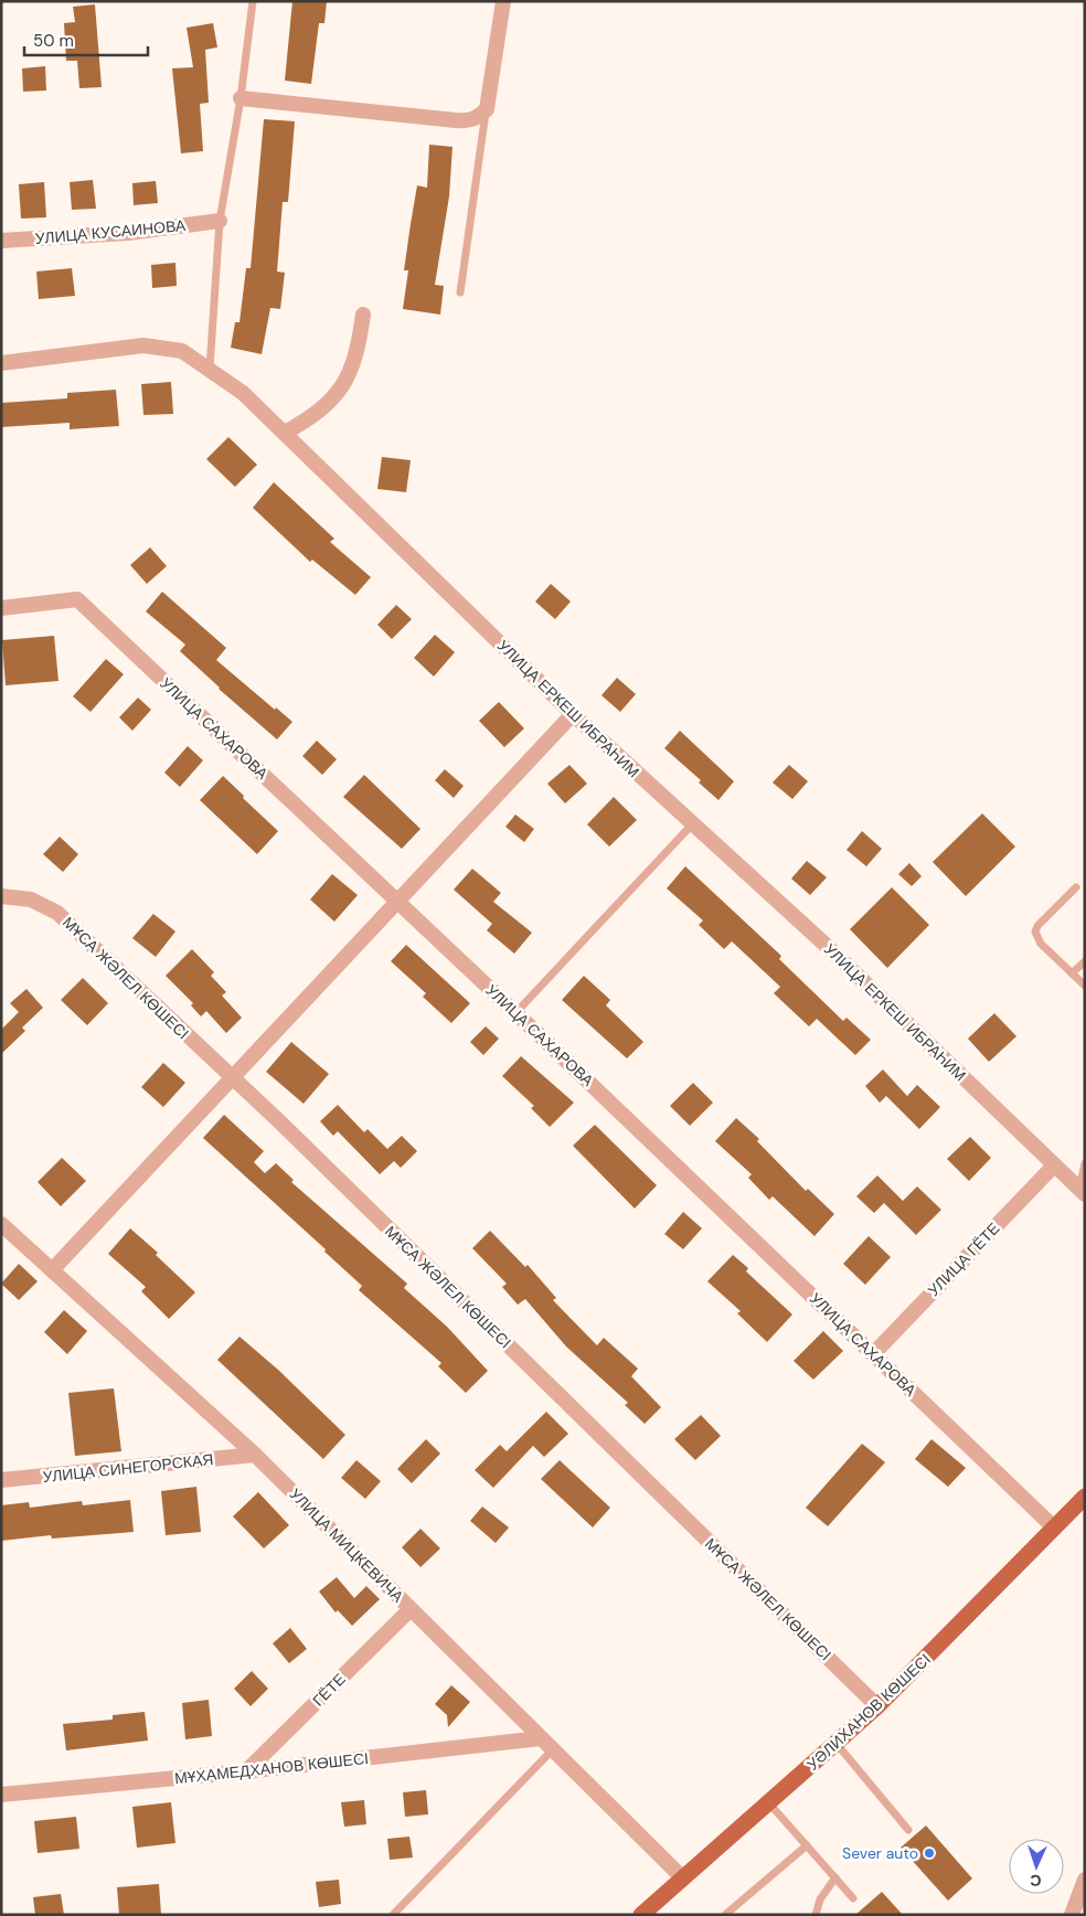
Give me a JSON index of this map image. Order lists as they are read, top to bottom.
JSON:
{
  "streets": {
    "main road": ["УӘЛИХАНОВ КӨШЕСІ"],
    "street": [
      "УЛИЦА КУСАИНОВА",
      "УЛИЦА ЕРКЕШ ИБРАҺИМ",
      "УЛИЦА САХАРОВА",
      "МҰСА ЖӘЛЕЛ КӨШЕСІ",
      "УЛИЦА ГЁТЕ",
      "УЛИЦА СИНЕГОРСКАЯ",
      "УЛИЦА МИЦКЕВИЧА",
      "ГЁТЕ",
      "МҰХАМЕДХАНОВ КӨШЕСІ"
    ]
  },
  "crossings": [
    ["УЛИЦА ЕРКЕШ ИБРАҺИМ", "УЛИЦА ГЁТЕ"],
    ["УЛИЦА САХАРОВА", "УЛИЦА ГЁТЕ"],
    ["УЛИЦА САХАРОВА", "УӘЛИХАНОВ КӨШЕСІ"],
    ["МҰСА ЖӘЛЕЛ КӨШЕСІ", "УӘЛИХАНОВ КӨШЕСІ"],
    ["УЛИЦА СИНЕГОРСКАЯ", "УЛИЦА МИЦКЕВИЧА"],
    ["УЛИЦА МИЦКЕВИЧА", "ГЁТЕ"],
    ["УЛИЦА МИЦКЕВИЧА", "УӘЛИХАНОВ КӨШЕСІ"],
    ["УЛИЦА МИЦКЕВИЧА", "МҰХАМЕДХАНОВ КӨШЕСІ"],
    ["ГЁТЕ", "МҰХАМЕДХАНОВ КӨШЕСІ"]
  ],
  "places": ["Sever auto"],
  "scale_bar": "50 m",
  "north": "bottom"
}
